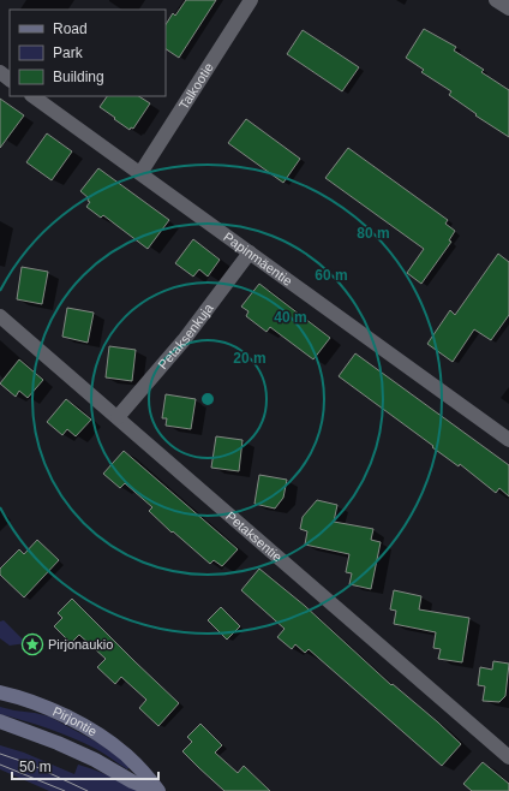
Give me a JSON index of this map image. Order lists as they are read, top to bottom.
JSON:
{
  "streets": {
    "main road": ["Pirjontie"],
    "street": [
      "Talkootie",
      "Papinmäentie",
      "Petaksenkuja",
      "Petaksentie"
    ]
  },
  "crossings": [
    ["Talkootie", "Papinmäentie"],
    ["Papinmäentie", "Petaksenkuja"],
    ["Petaksenkuja", "Petaksentie"]
  ],
  "places": {
    "place": ["Pirjonaukio"]
  },
  "legend": ["Road", "Park", "Building"],
  "scale_bar": "50 m",
  "rings": [
    "80 m",
    "60 m",
    "40 m",
    "20 m"
  ]
}
